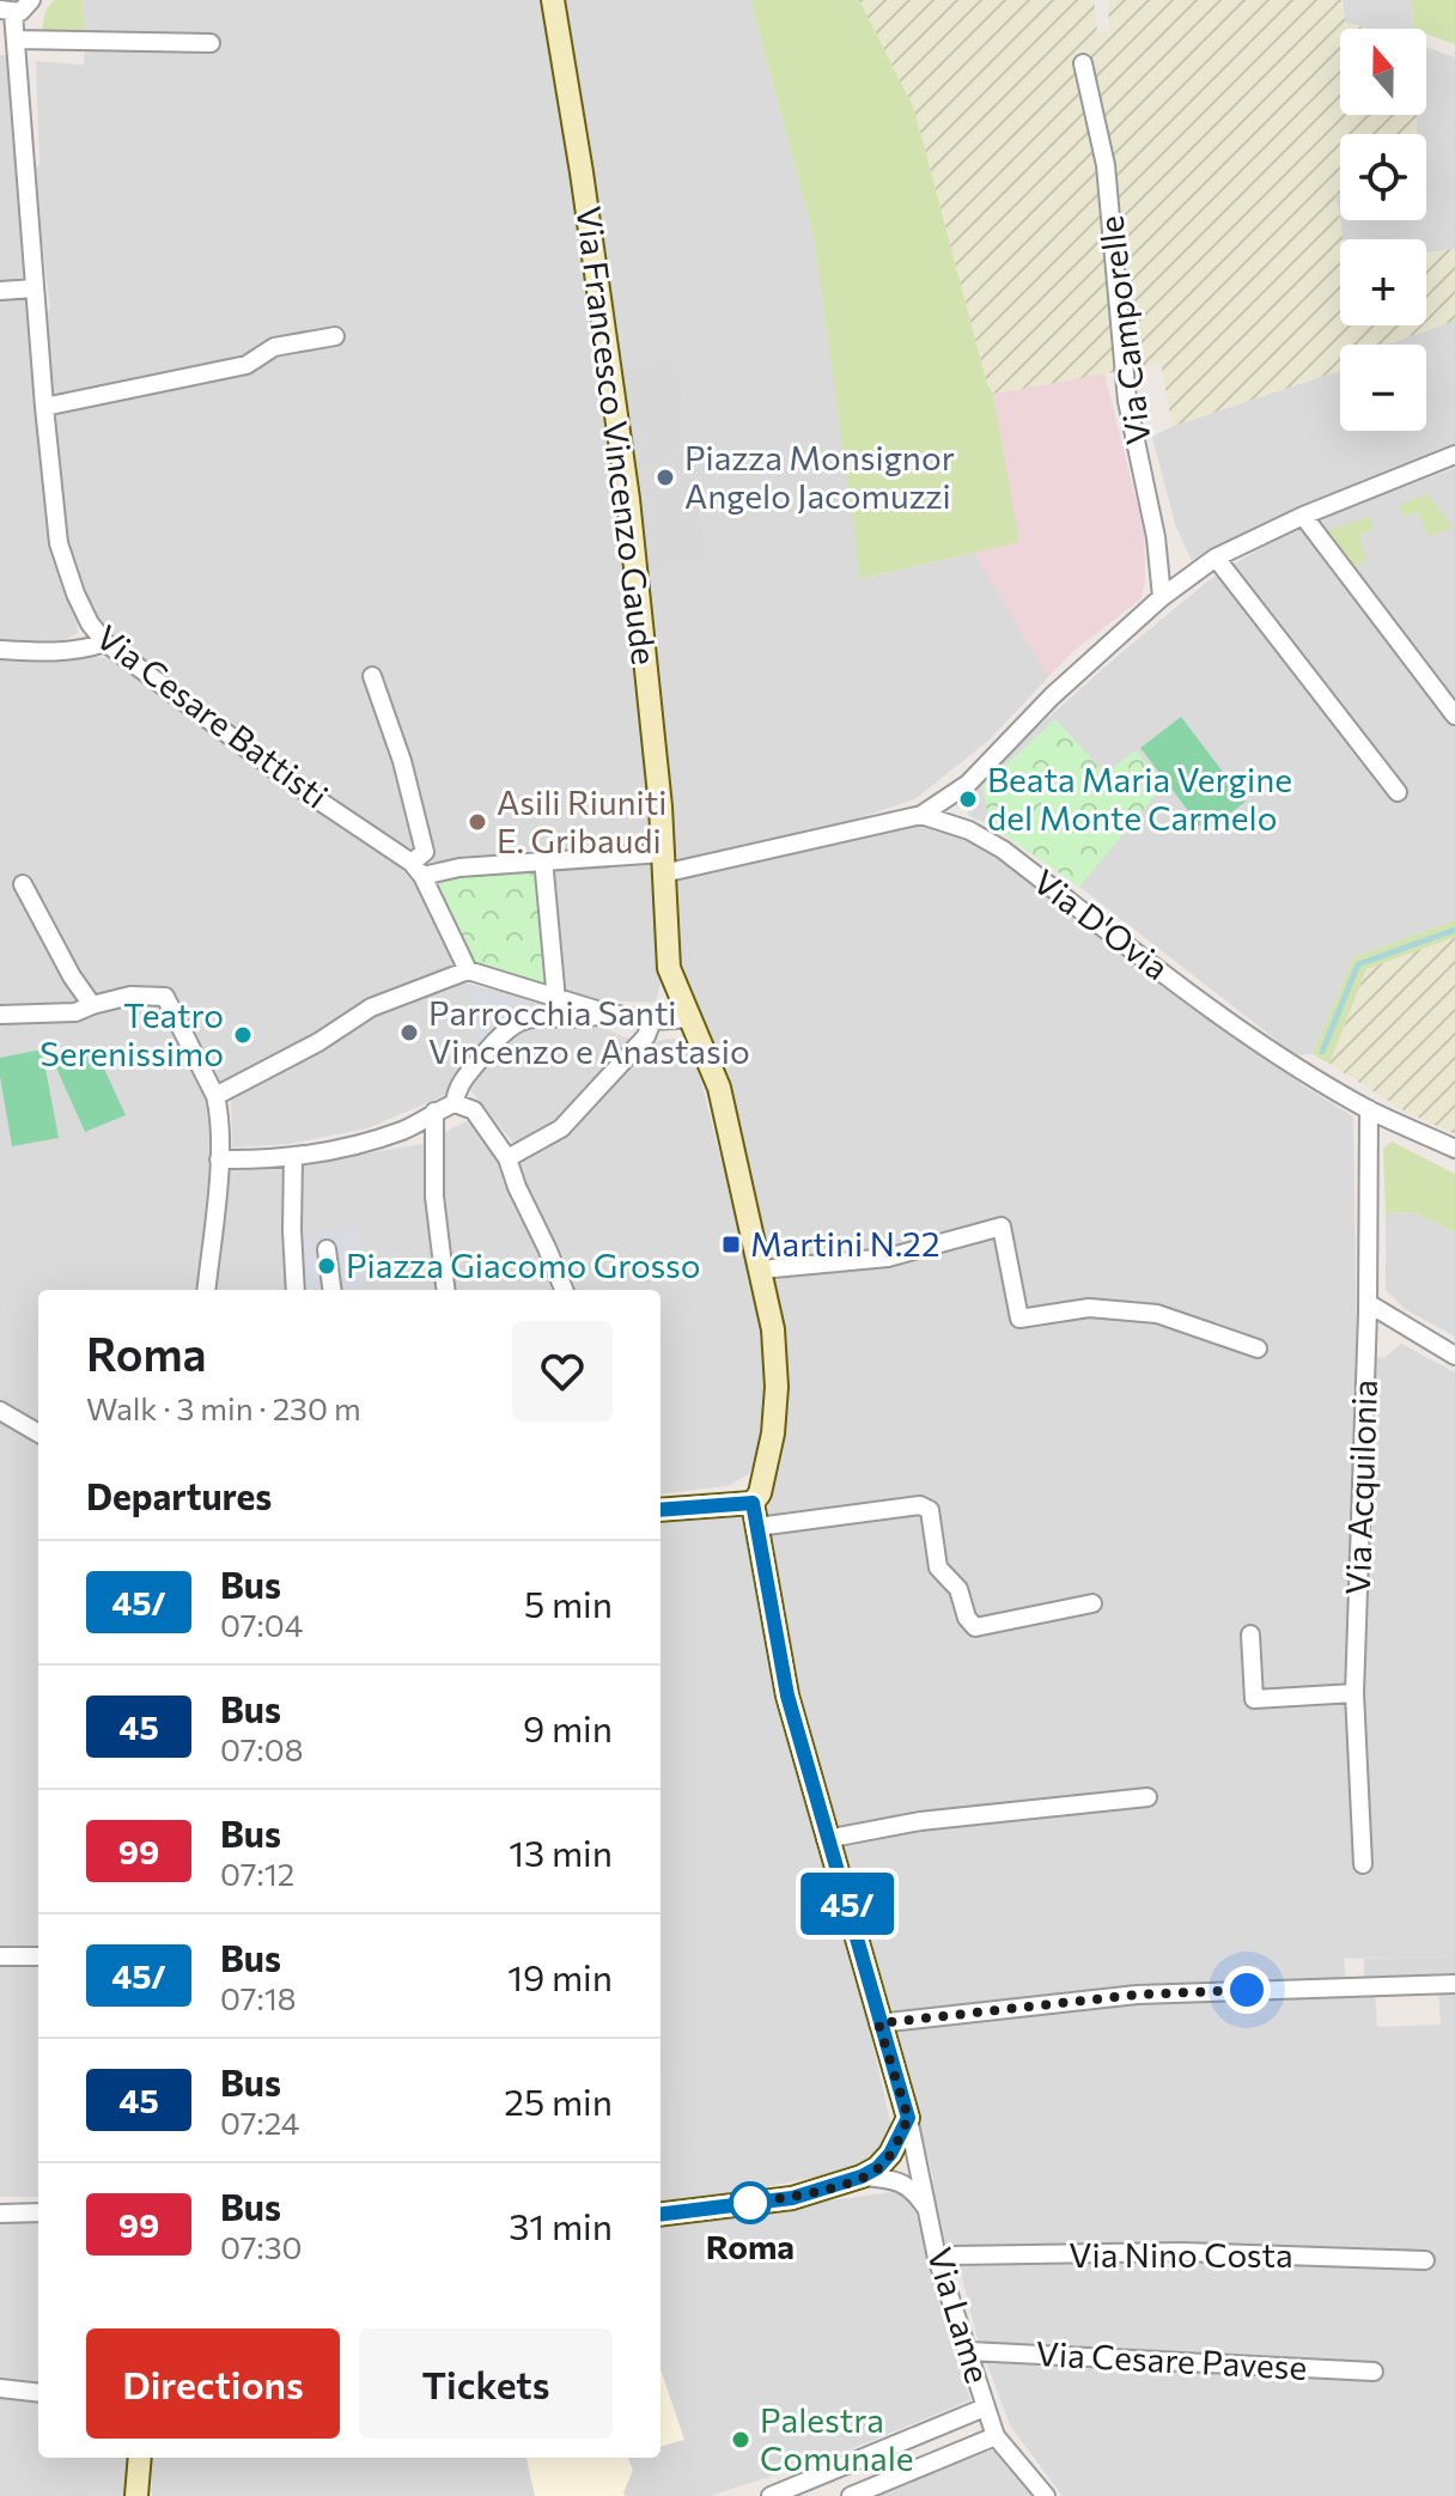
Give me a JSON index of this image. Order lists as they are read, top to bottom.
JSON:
{
  "streets": {
    "street": [
      "Via Camporelle",
      "Via Francesco Vincenzo Gaude",
      "Via Cesare Battisti",
      "Via D'Ovia",
      "Via Acquilonia",
      "Via Nino Costa",
      "Via Lame",
      "Via Cesare Pavese"
    ]
  },
  "crossings": [
    ["Via D'Ovia", "Via Acquilonia"],
    ["Via Nino Costa", "Via Lame"],
    ["Via Lame", "Via Cesare Pavese"]
  ],
  "places": {
    "other": [
      "Piazza Monsignor Angelo Jacomuzzi",
      "Beata Maria Vergine del Monte Carmelo",
      "Asili Riuniti E. Gribaudi",
      "Parrocchia Santi Vincenzo e Anastasio",
      "Teatro Serenissimo",
      "Piazza Giacomo Grosso",
      "Roma",
      "Palestra Comunale"
    ],
    "transit": ["Martini N.22"]
  },
  "lines": ["bus line 45/"],
  "north": "top",
  "page": {
    "on_map": "45/",
    "map_buttons": ["+", "−"],
    "heading": [
      ["Roma", "Walk · 3 min · 230 m"],
      "Departures"
    ],
    "list": [
      {
        "mark": "45/",
        "name": "Bus",
        "note": "07:04",
        "value": "5 min"
      },
      {
        "mark": "45",
        "name": "Bus",
        "note": "07:08",
        "value": "9 min"
      },
      {
        "mark": "99",
        "name": "Bus",
        "note": "07:12",
        "value": "13 min"
      },
      {
        "mark": "45/",
        "name": "Bus",
        "note": "07:18",
        "value": "19 min"
      },
      {
        "mark": "45",
        "name": "Bus",
        "note": "07:24",
        "value": "25 min"
      },
      {
        "mark": "99",
        "name": "Bus",
        "note": "07:30",
        "value": "31 min"
      }
    ],
    "buttons": ["Directions", "Tickets"]
  }
}
